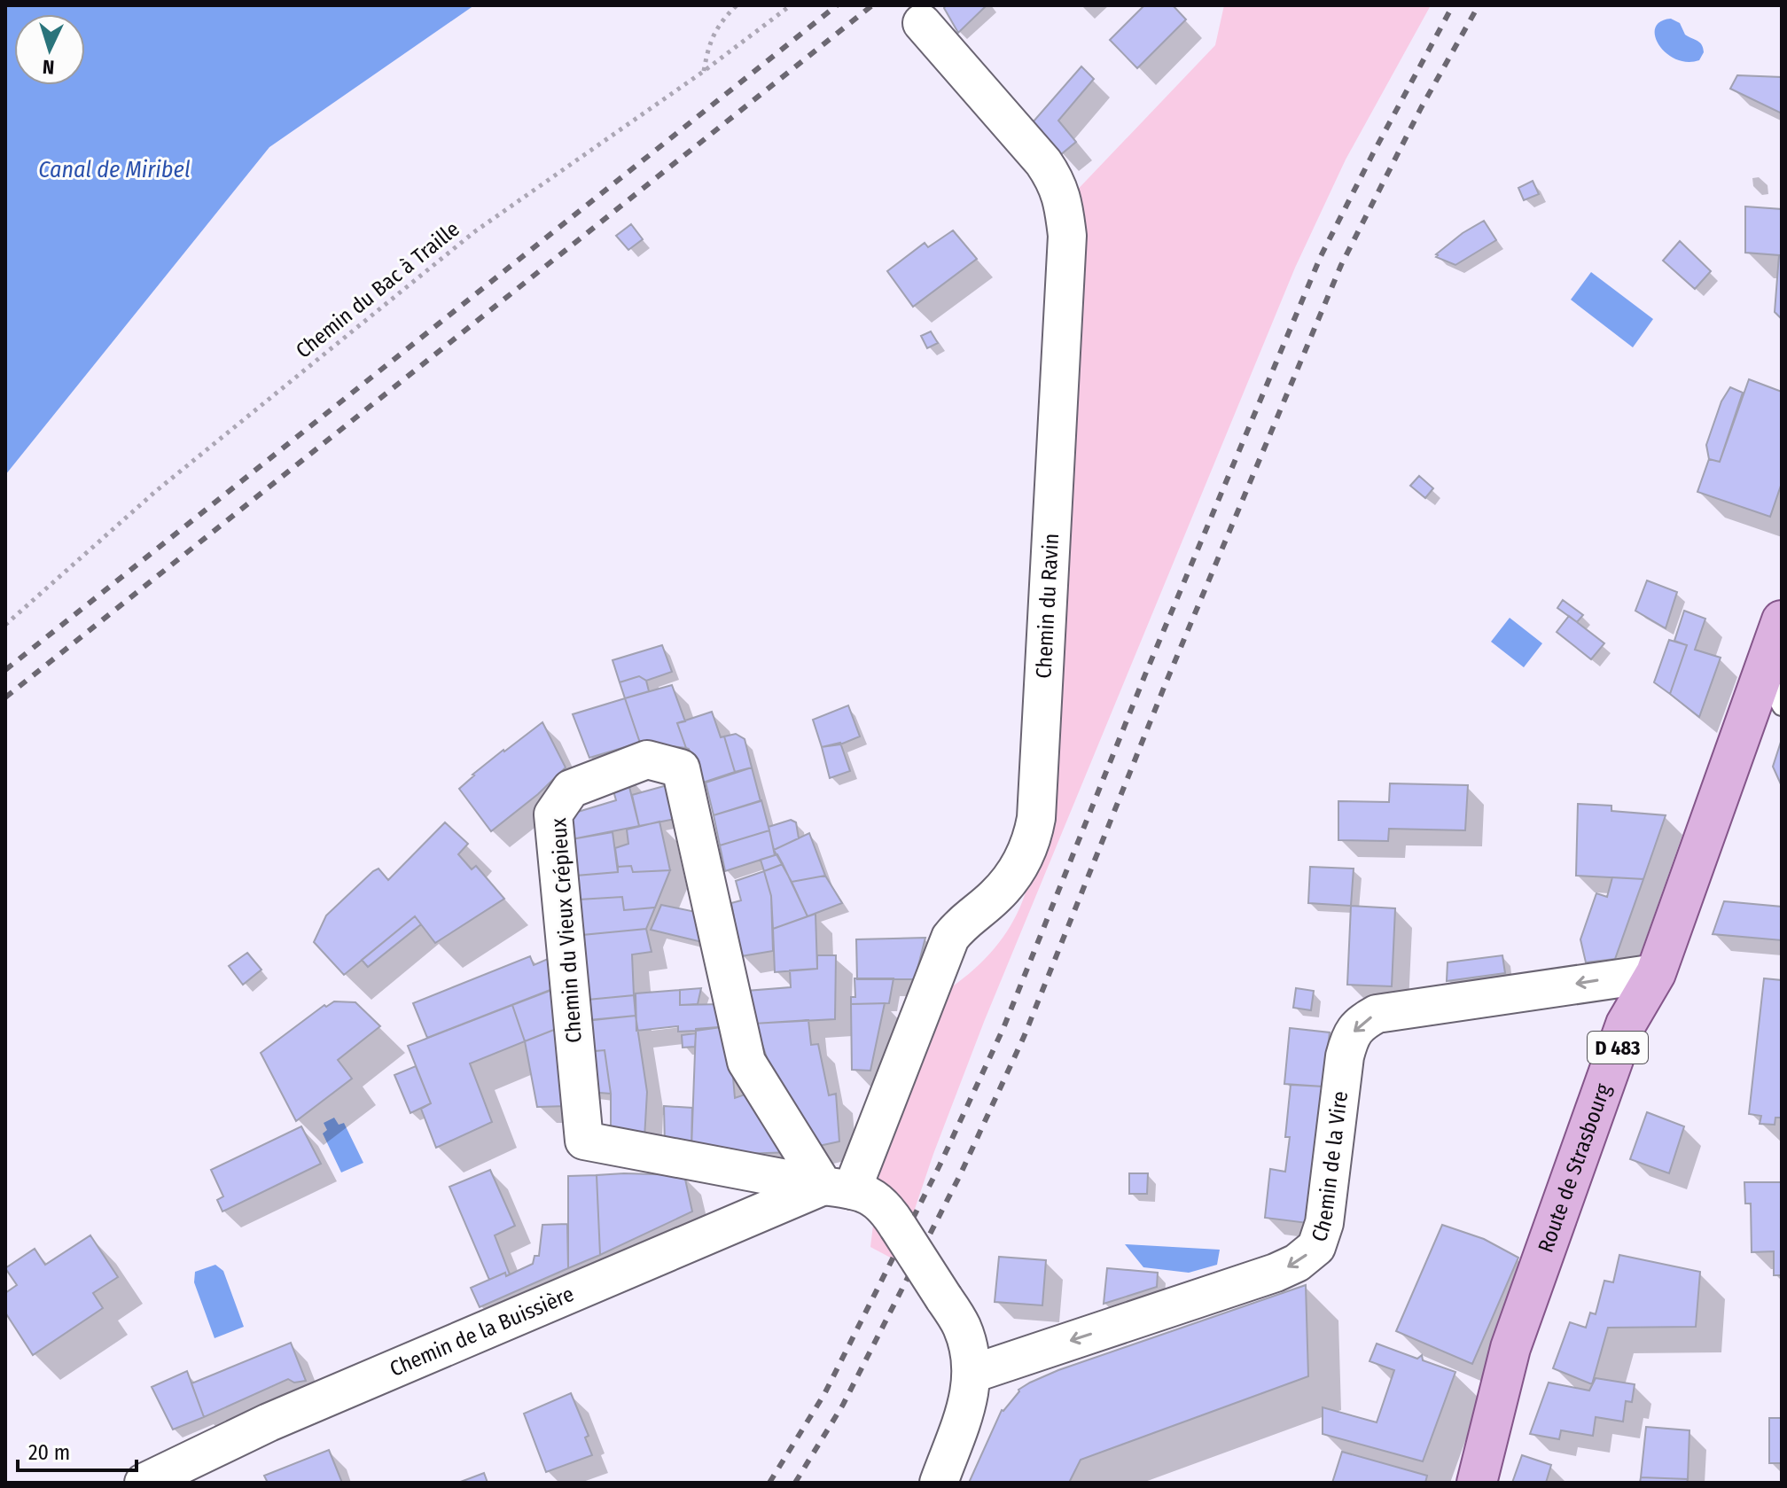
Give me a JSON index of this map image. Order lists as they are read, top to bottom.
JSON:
{
  "streets": {
    "main road": ["D 483", "Route de Strasbourg"],
    "street": [
      "Chemin du Ravin",
      "Chemin du Vieux Crépieux",
      "Chemin de la Vire",
      "Chemin de la Buissière"
    ],
    "path": ["Chemin du Bac à Traille"]
  },
  "crossings": [
    ["Chemin du Ravin", "Chemin du Vieux Crépieux"],
    ["Chemin du Ravin", "Chemin de la Buissière"],
    ["Chemin du Vieux Crépieux", "Chemin de la Vire"],
    ["Chemin du Vieux Crépieux", "Chemin de la Buissière"],
    ["Chemin de la Vire", "Route de Strasbourg"]
  ],
  "one_way": ["Chemin de la Vire"],
  "water": ["Canal de Miribel"],
  "scale_bar": "20 m",
  "north": "bottom"
}
